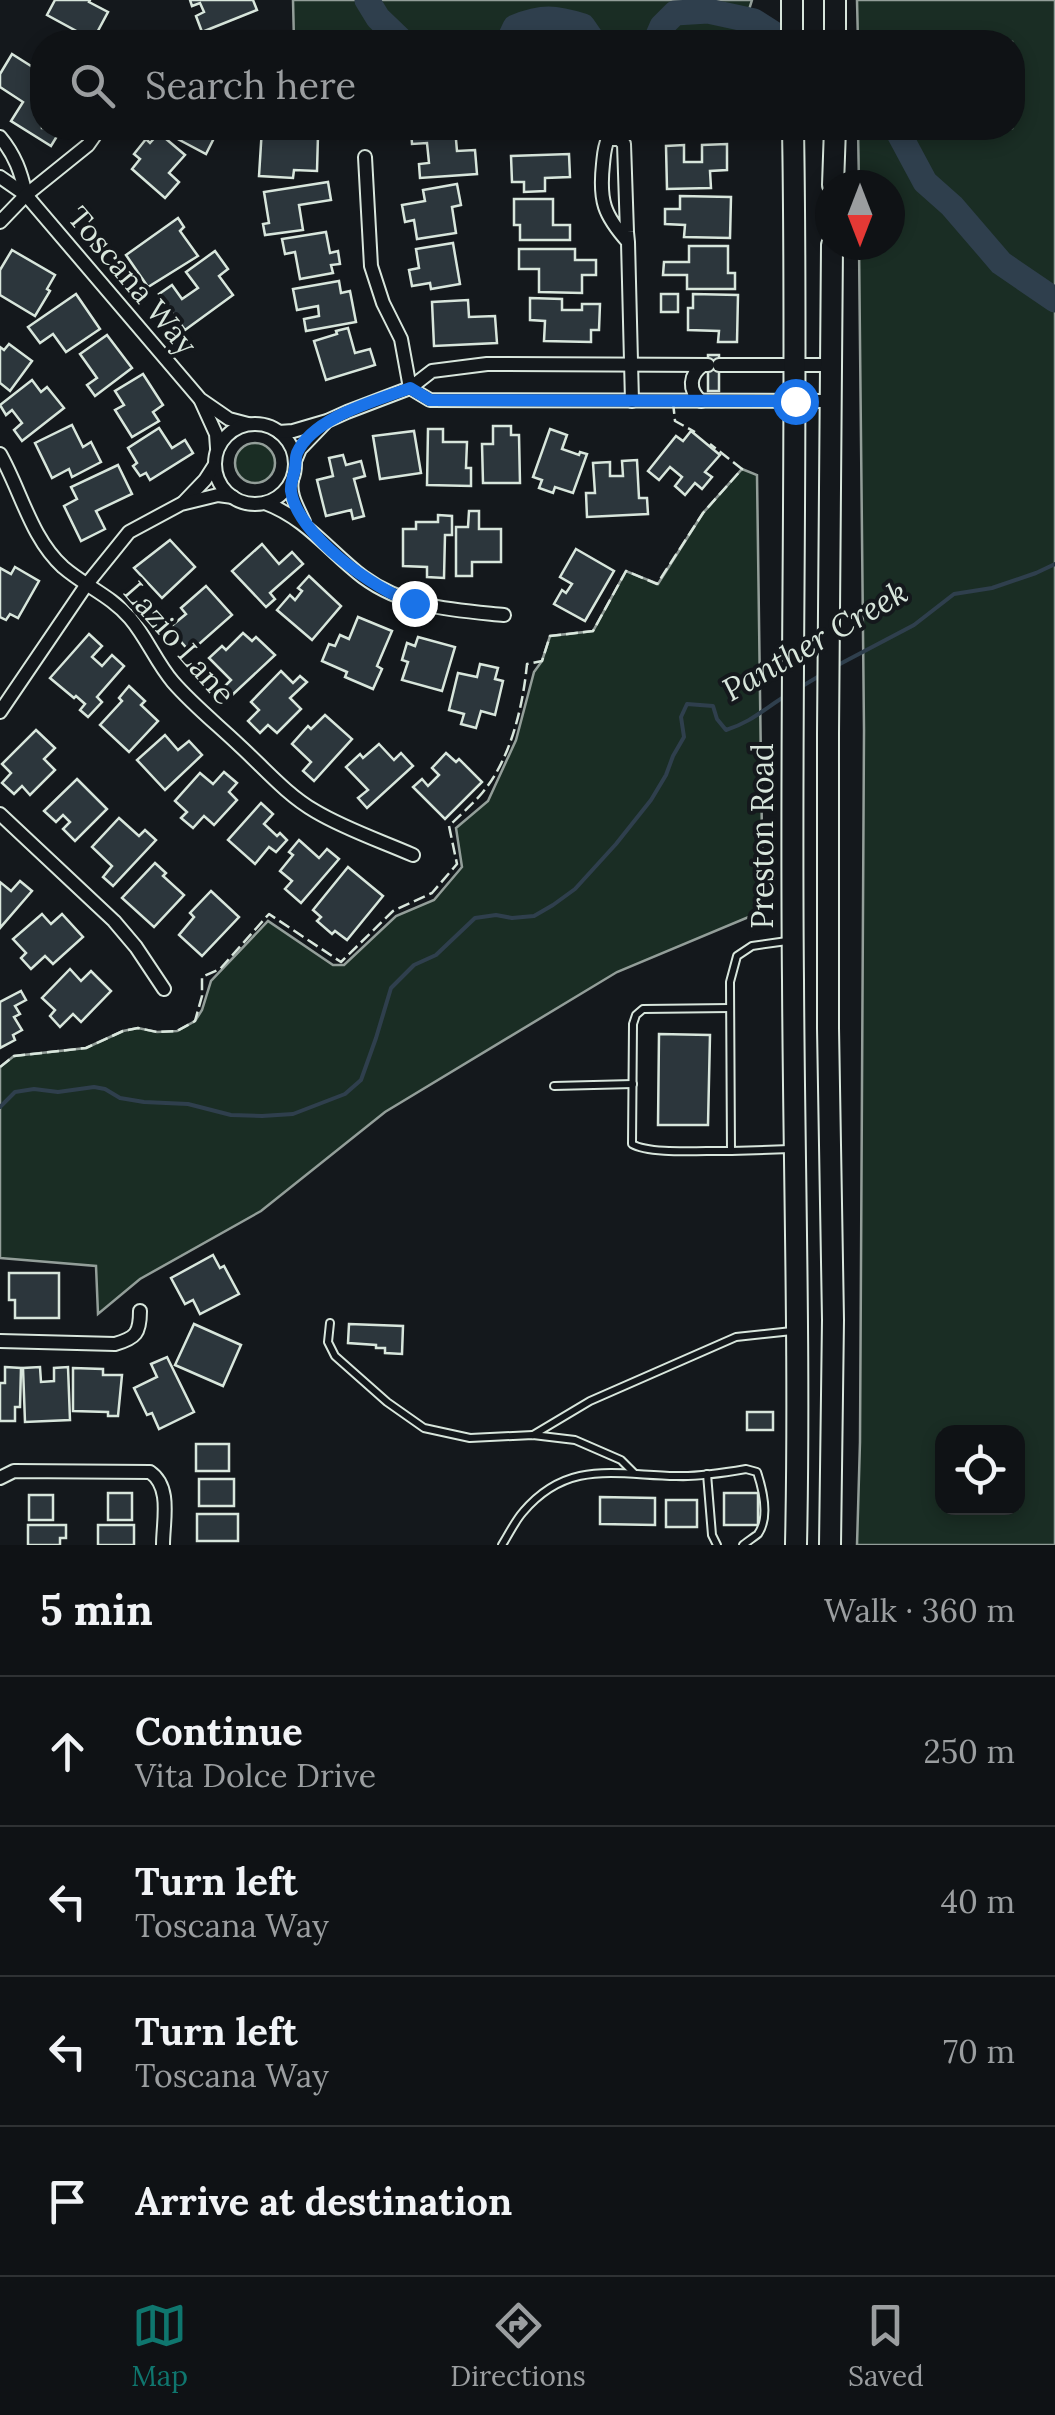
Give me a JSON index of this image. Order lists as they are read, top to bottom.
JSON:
{
  "streets": {
    "main road": ["Preston Road"],
    "street": ["Toscana Way", "Lazio Lane"]
  },
  "water": ["Panther Creek"],
  "north": "bottom",
  "page": {
    "search": "Search here",
    "heading": ["5 min", "Walk · 360 m"],
    "list": [
      ["Continue", "Vita Dolce Drive", "250 m"],
      ["Turn left", "Toscana Way", "40 m"],
      ["Turn left", "Toscana Way", "70 m"],
      "Arrive at destination"
    ],
    "nav": ["Map", "Directions", "Saved"]
  }
}
